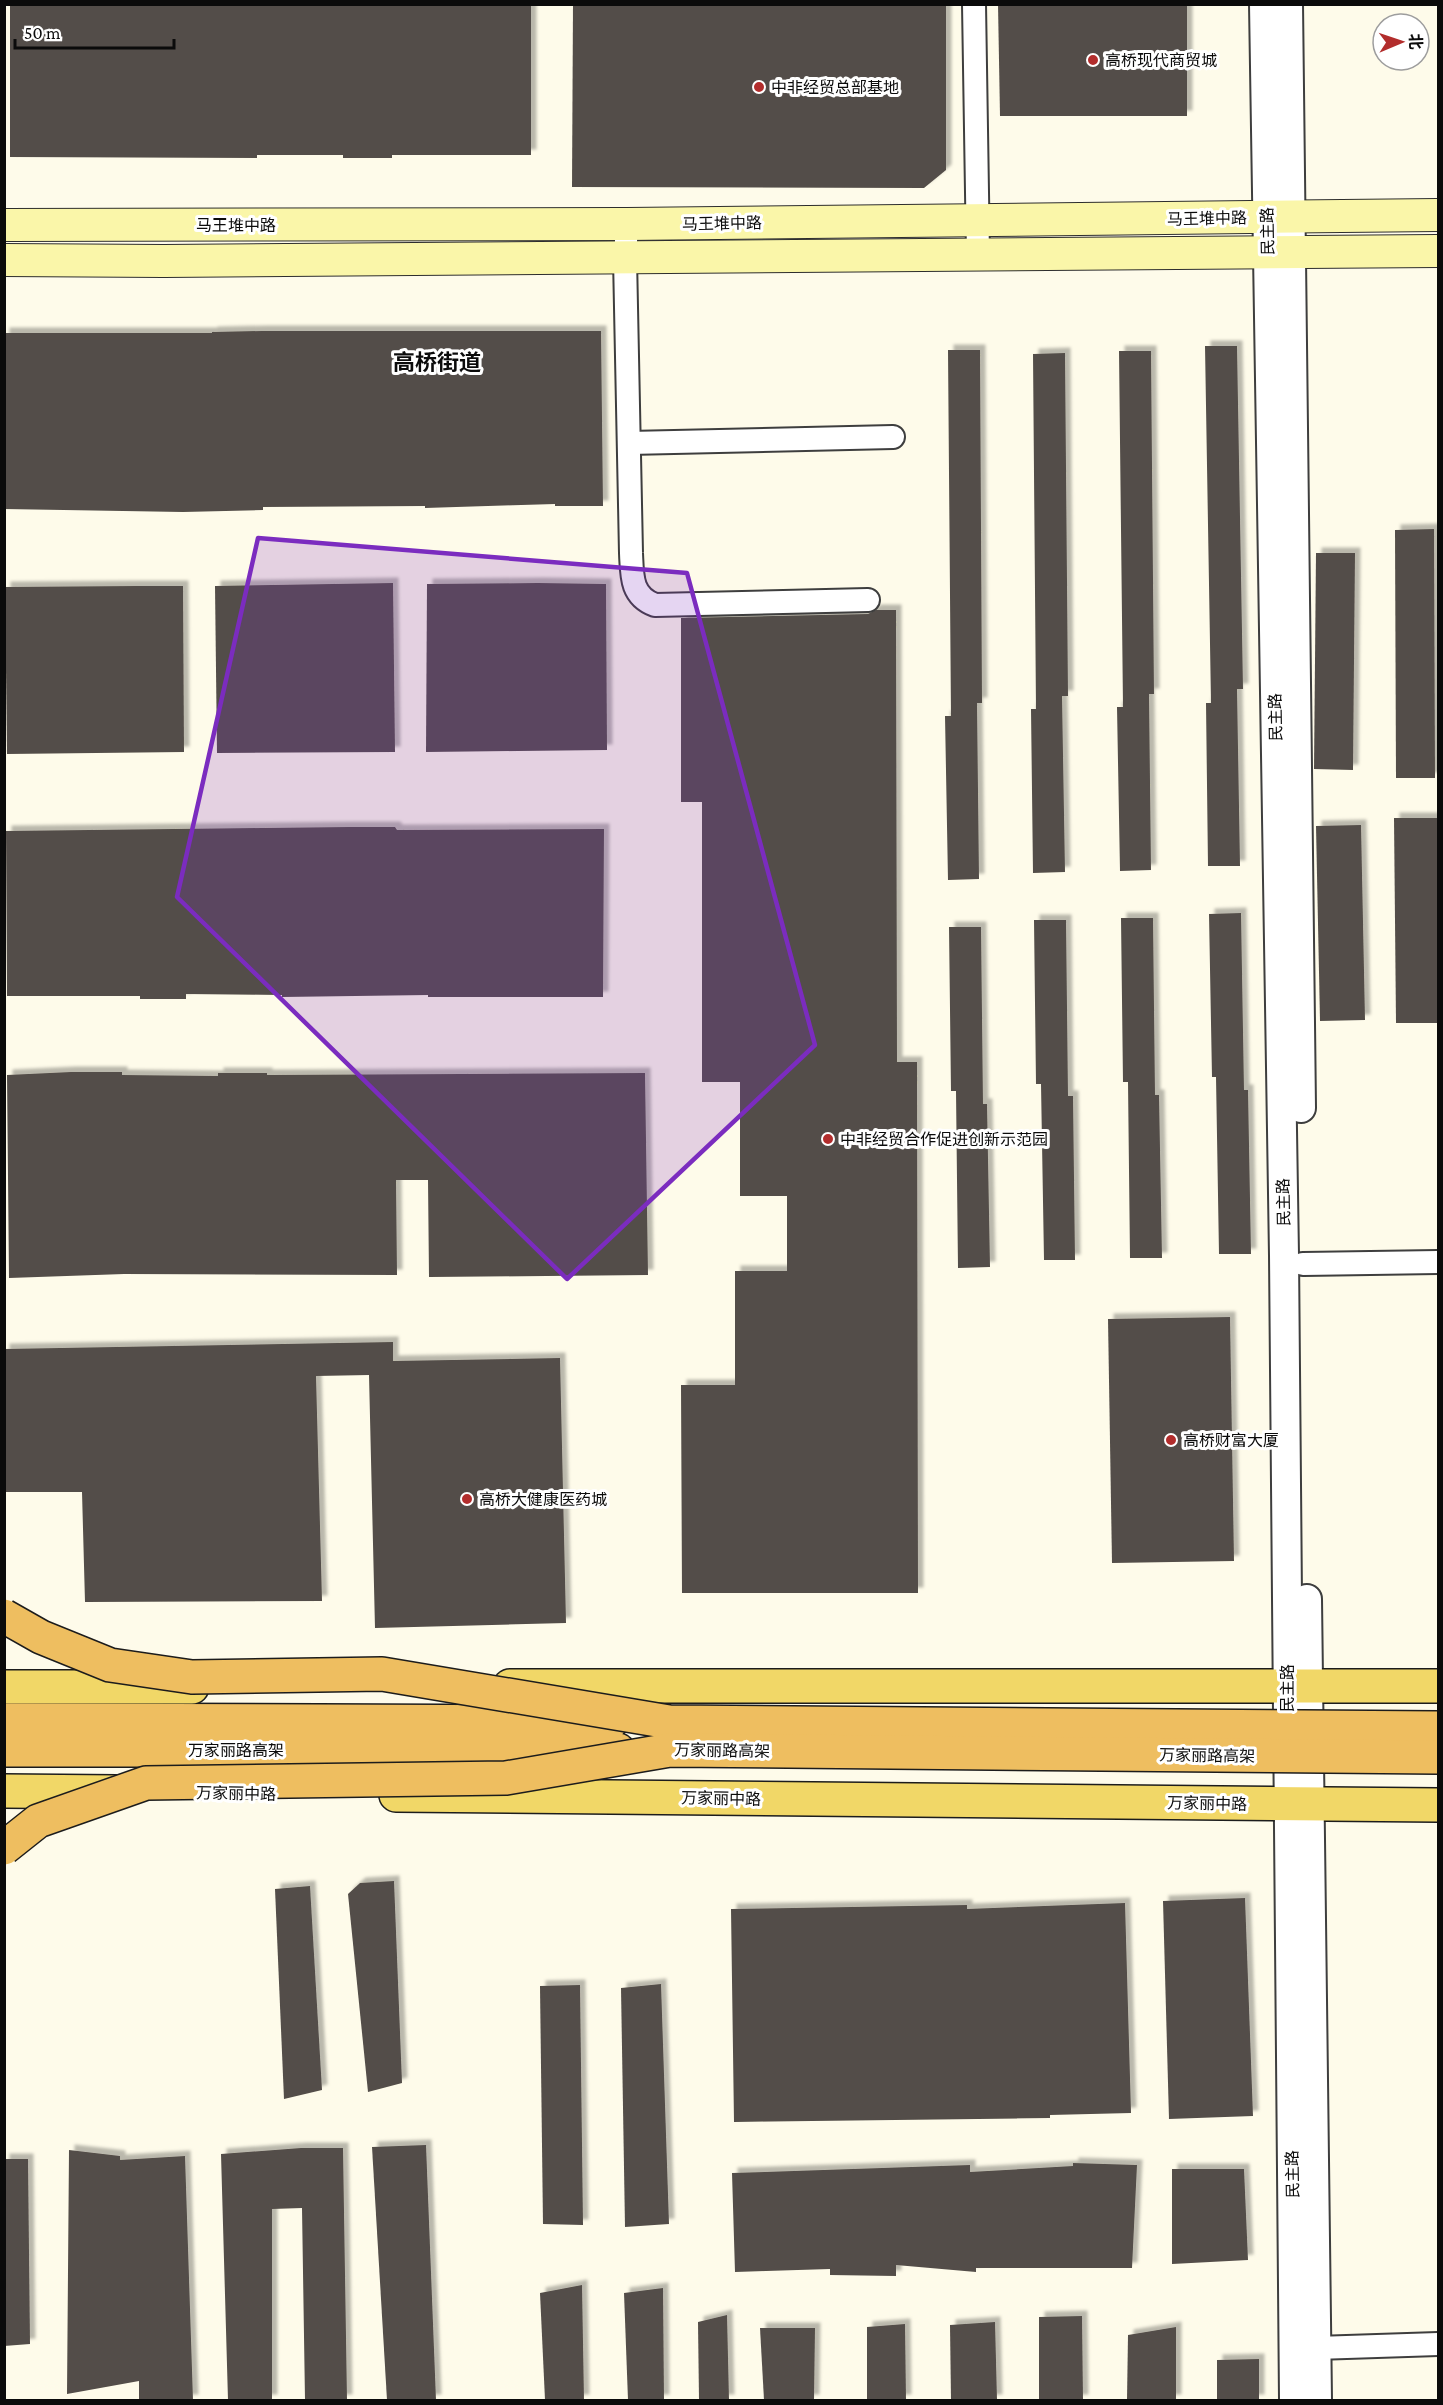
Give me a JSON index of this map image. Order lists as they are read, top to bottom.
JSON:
{
  "streets": {
    "highway": ["万家丽路高架"],
    "main road": ["马王堆中路", "万家丽中路"],
    "street": ["民主路"]
  },
  "crossings": [
    ["马王堆中路", "民主路"],
    ["民主路", "万家丽中路"]
  ],
  "districts": ["高桥街道"],
  "places": [
    "高桥现代商贸城",
    "中非经贸总部基地",
    "中非经贸合作促进创新示范园",
    "高桥财富大厦",
    "高桥大健康医药城"
  ],
  "scale_bar": "50 m",
  "north": "right"
}
